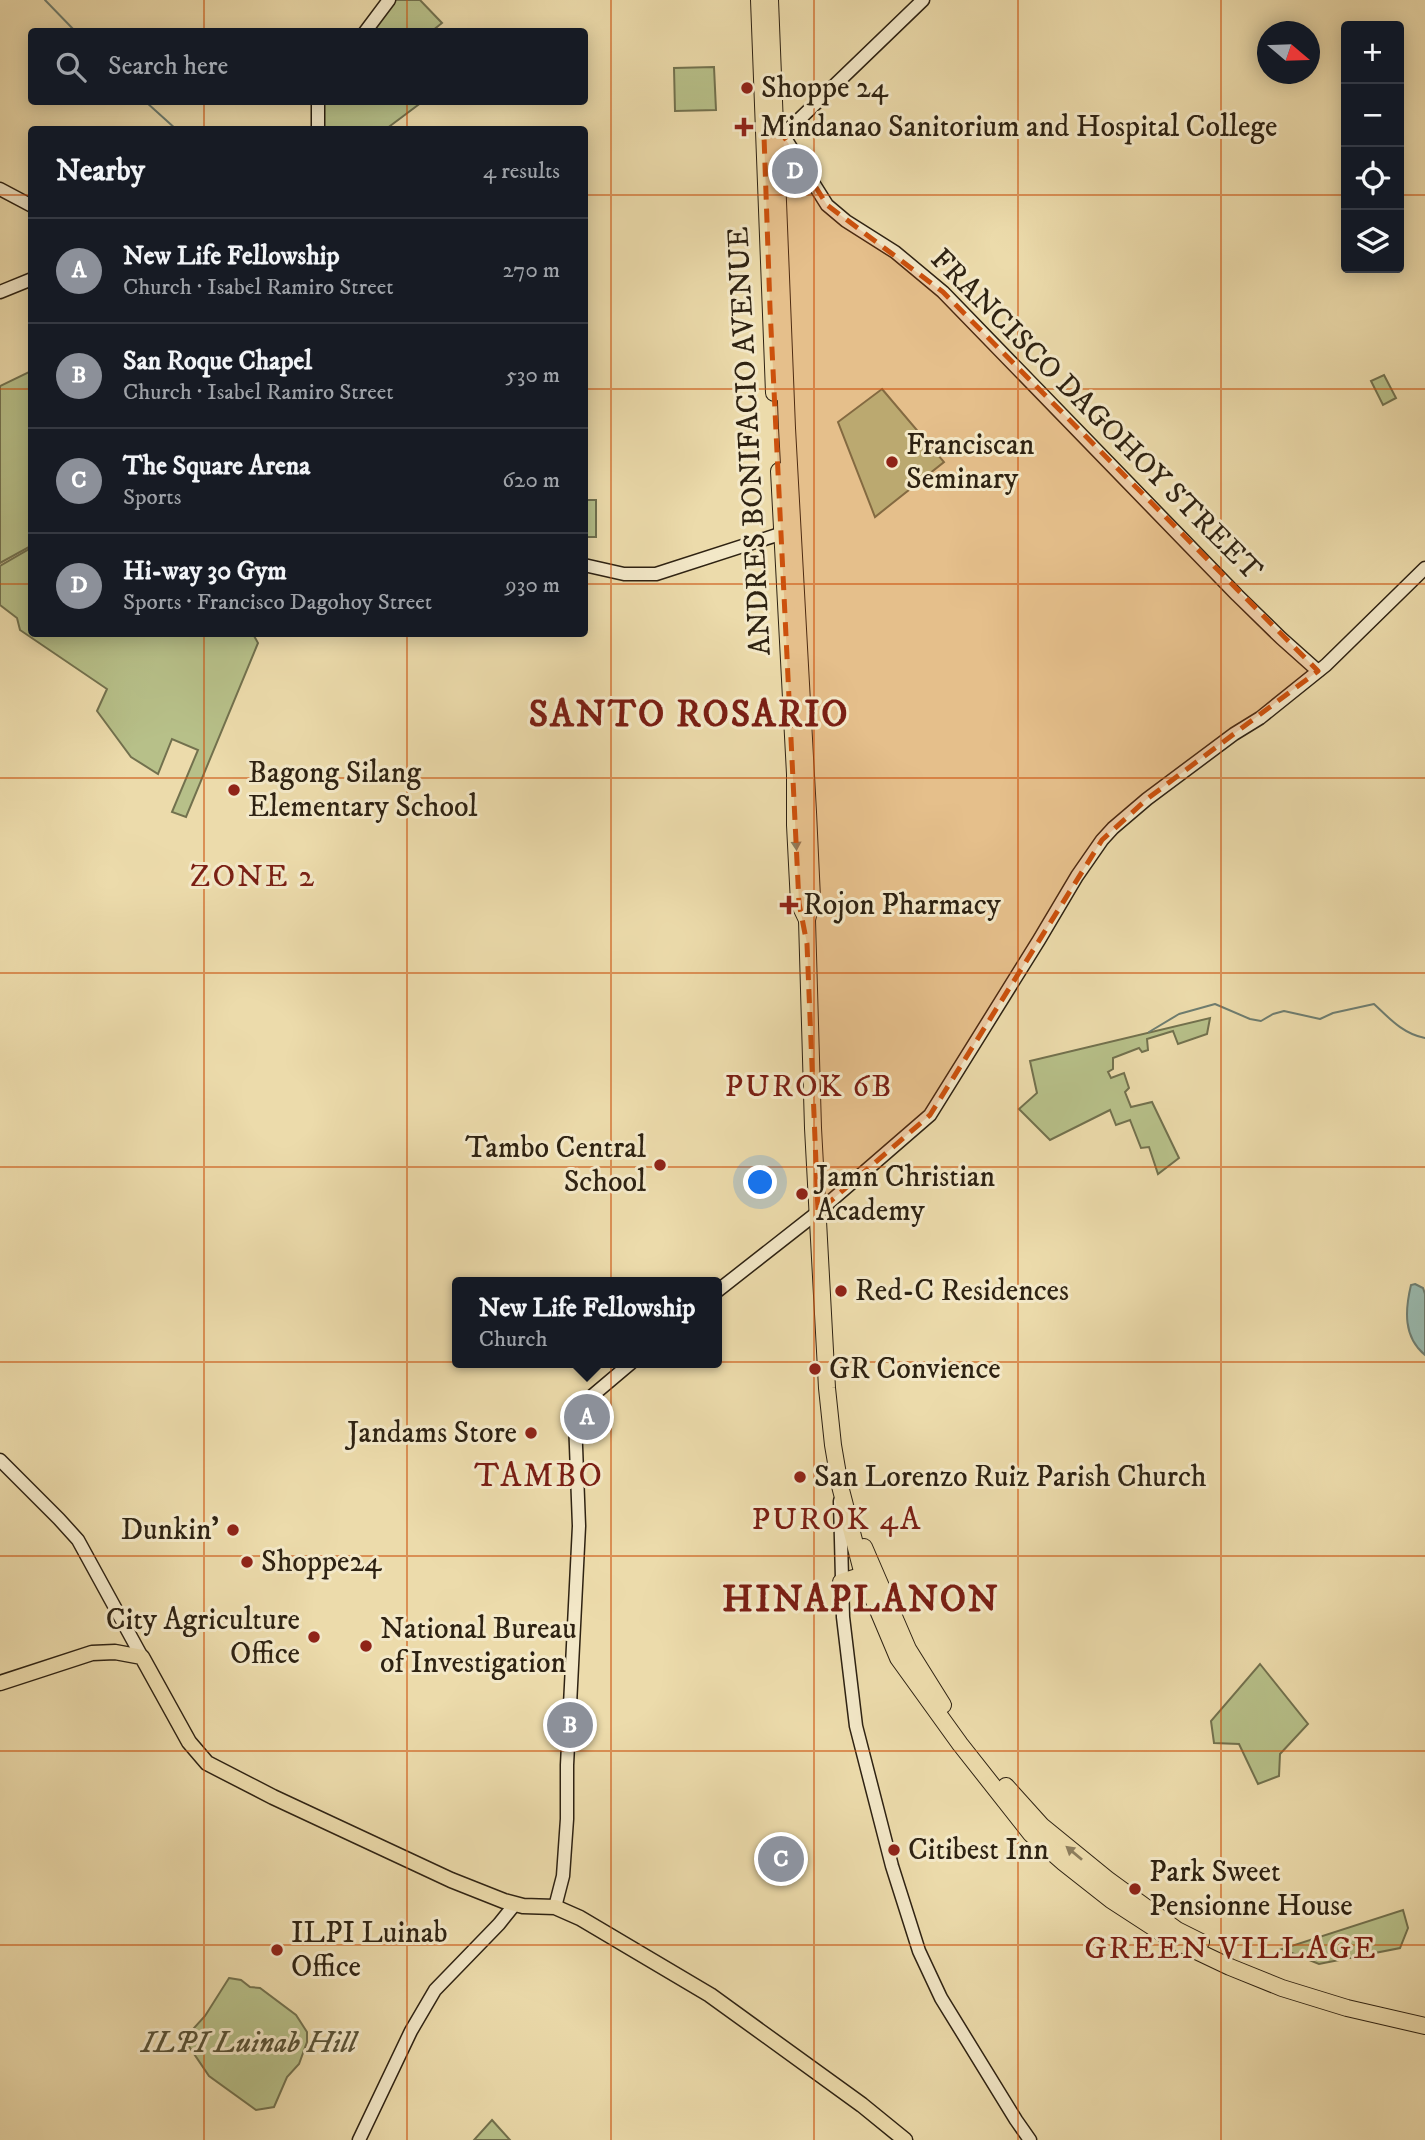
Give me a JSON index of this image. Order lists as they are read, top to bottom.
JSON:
{
  "streets": {
    "highway": ["ANDRES BONIFACIO AVENUE"],
    "street": ["FRANCISCO DAGOHOY STREET"]
  },
  "crossings": [
    ["FRANCISCO DAGOHOY STREET", "ANDRES BONIFACIO AVENUE"]
  ],
  "districts": [
    "SANTO ROSARIO",
    "ZONE 2",
    "PUROK 6B",
    "TAMBO",
    "PUROK 4A",
    "HINAPLANON",
    "GREEN VILLAGE"
  ],
  "parks": ["ILPI Luinab Hill"],
  "places": {
    "other": [
      "Shoppe 24",
      "Franciscan Seminary",
      "Bagong Silang Elementary School",
      "Tambo Central School",
      "Jamn Christian Academy",
      "Red-C Residences",
      "GR Convience",
      "Jandams Store",
      "San Lorenzo Ruiz Parish Church",
      "Dunkin'",
      "Shoppe24",
      "City Agriculture Office",
      "National Bureau of Investigation",
      "Citibest Inn",
      "Park Sweet Pensionne House",
      "ILPI Luinab Office"
    ],
    "health": ["Mindanao Sanitorium and Hospital College", "Rojon Pharmacy"]
  },
  "north": "right",
  "page": {
    "map_buttons": ["+", "−"],
    "search": "Search here",
    "heading": ["Nearby", "4 results"],
    "pins": [
      "D",
      "A",
      "B",
      "C"
    ],
    "list": [
      {
        "mark": "A",
        "name": "New Life Fellowship",
        "note": "Church · Isabel Ramiro Street",
        "value": "270 m"
      },
      {
        "mark": "B",
        "name": "San Roque Chapel",
        "note": "Church · Isabel Ramiro Street",
        "value": "530 m"
      },
      {
        "mark": "C",
        "name": "The Square Arena",
        "note": "Sports",
        "value": "620 m"
      },
      {
        "mark": "D",
        "name": "Hi-way 30 Gym",
        "note": "Sports · Francisco Dagohoy Street",
        "value": "930 m"
      }
    ],
    "popup": ["New Life Fellowship", "Church"]
  }
}
